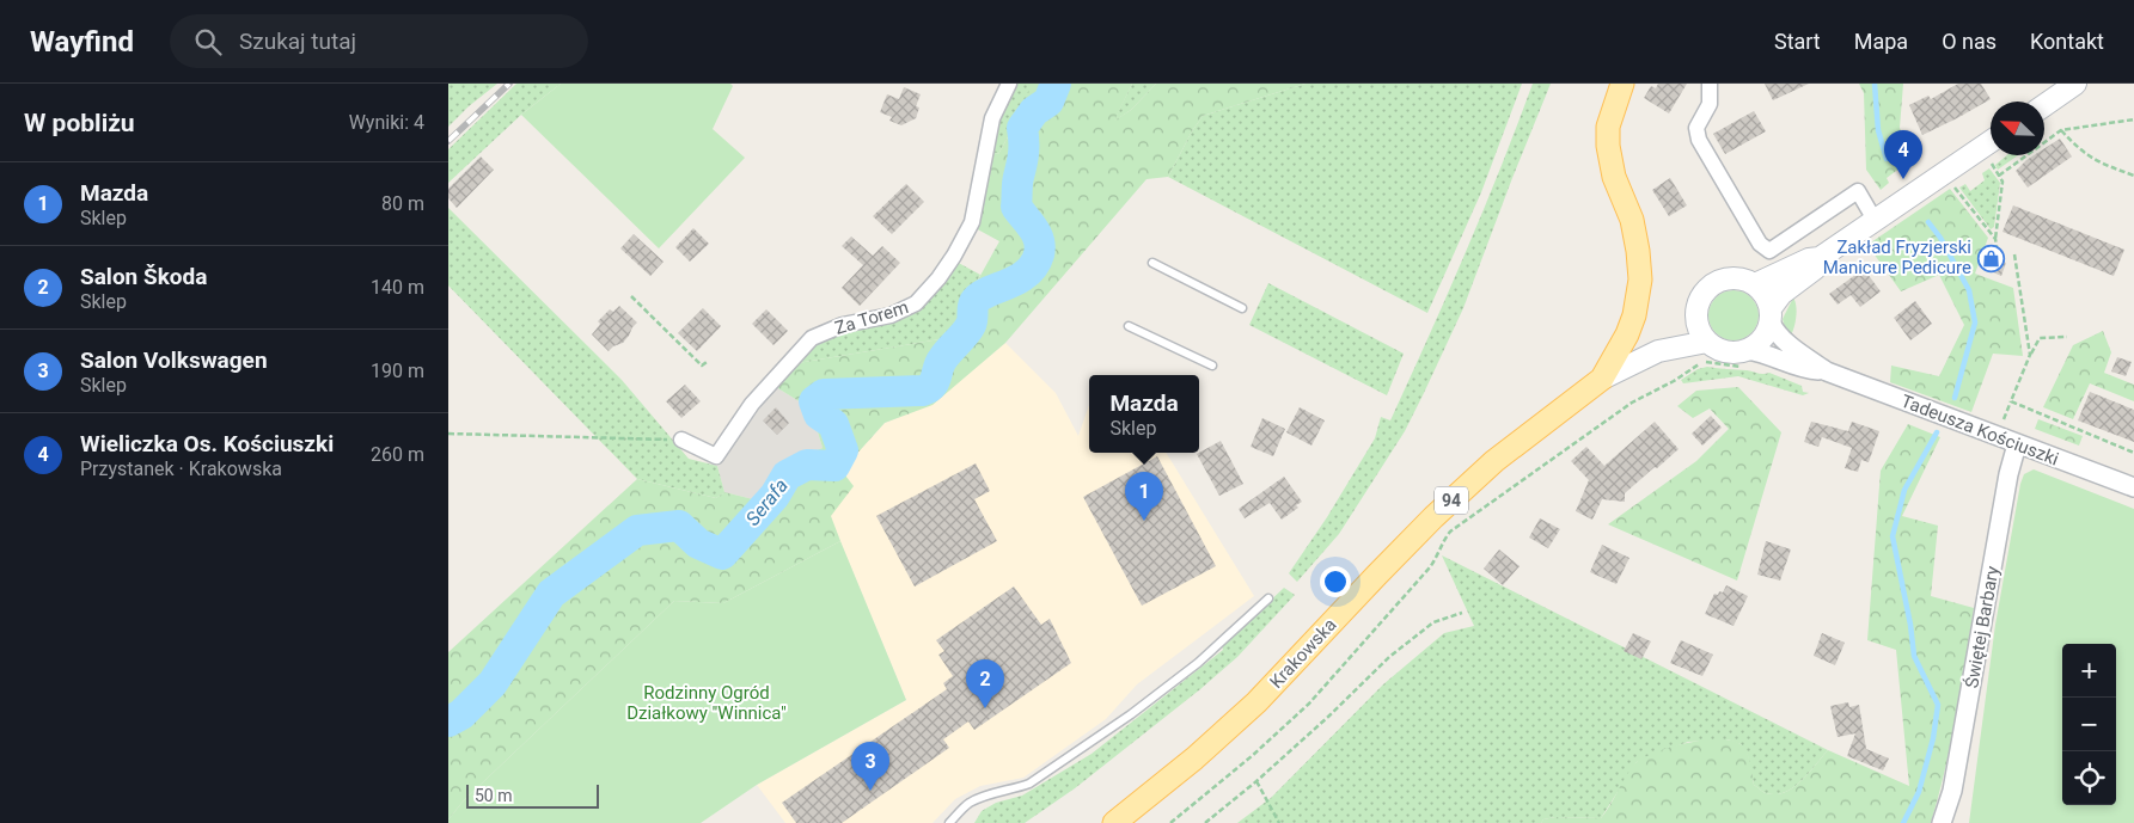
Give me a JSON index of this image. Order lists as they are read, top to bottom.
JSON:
{
  "streets": {
    "main road": ["94", "Krakowska"],
    "street": ["Za Torem", "Tadeusza Kościuszki", "Świętej Barbary"]
  },
  "crossings": [
    ["Tadeusza Kościuszki", "Świętej Barbary"],
    ["Tadeusza Kościuszki", "Krakowska"],
    ["94", "Krakowska"]
  ],
  "water": ["Serafa"],
  "parks": ["Rodzinny Ogród Działkowy \"Winnica\""],
  "places": {
    "shop": ["Zakład Fryzjerski Manicure Pedicure"]
  },
  "scale_bar": "50 m",
  "north": "top left",
  "page": {
    "header": "Wayfind",
    "search": "Szukaj tutaj",
    "nav": [
      "Start",
      "Mapa",
      "O nas",
      "Kontakt"
    ],
    "heading": ["W pobliżu", "Wyniki: 4"],
    "pins": [
      "4",
      "1",
      "2",
      "3"
    ],
    "list": [
      {
        "mark": "1",
        "name": "Mazda",
        "note": "Sklep",
        "value": "80 m"
      },
      {
        "mark": "2",
        "name": "Salon Škoda",
        "note": "Sklep",
        "value": "140 m"
      },
      {
        "mark": "3",
        "name": "Salon Volkswagen",
        "note": "Sklep",
        "value": "190 m"
      },
      {
        "mark": "4",
        "name": "Wieliczka Os. Kościuszki",
        "note": "Przystanek · Krakowska",
        "value": "260 m"
      }
    ],
    "popup": ["Mazda", "Sklep"],
    "map_buttons": ["+", "−"],
    "scale": "50 m"
  }
}
